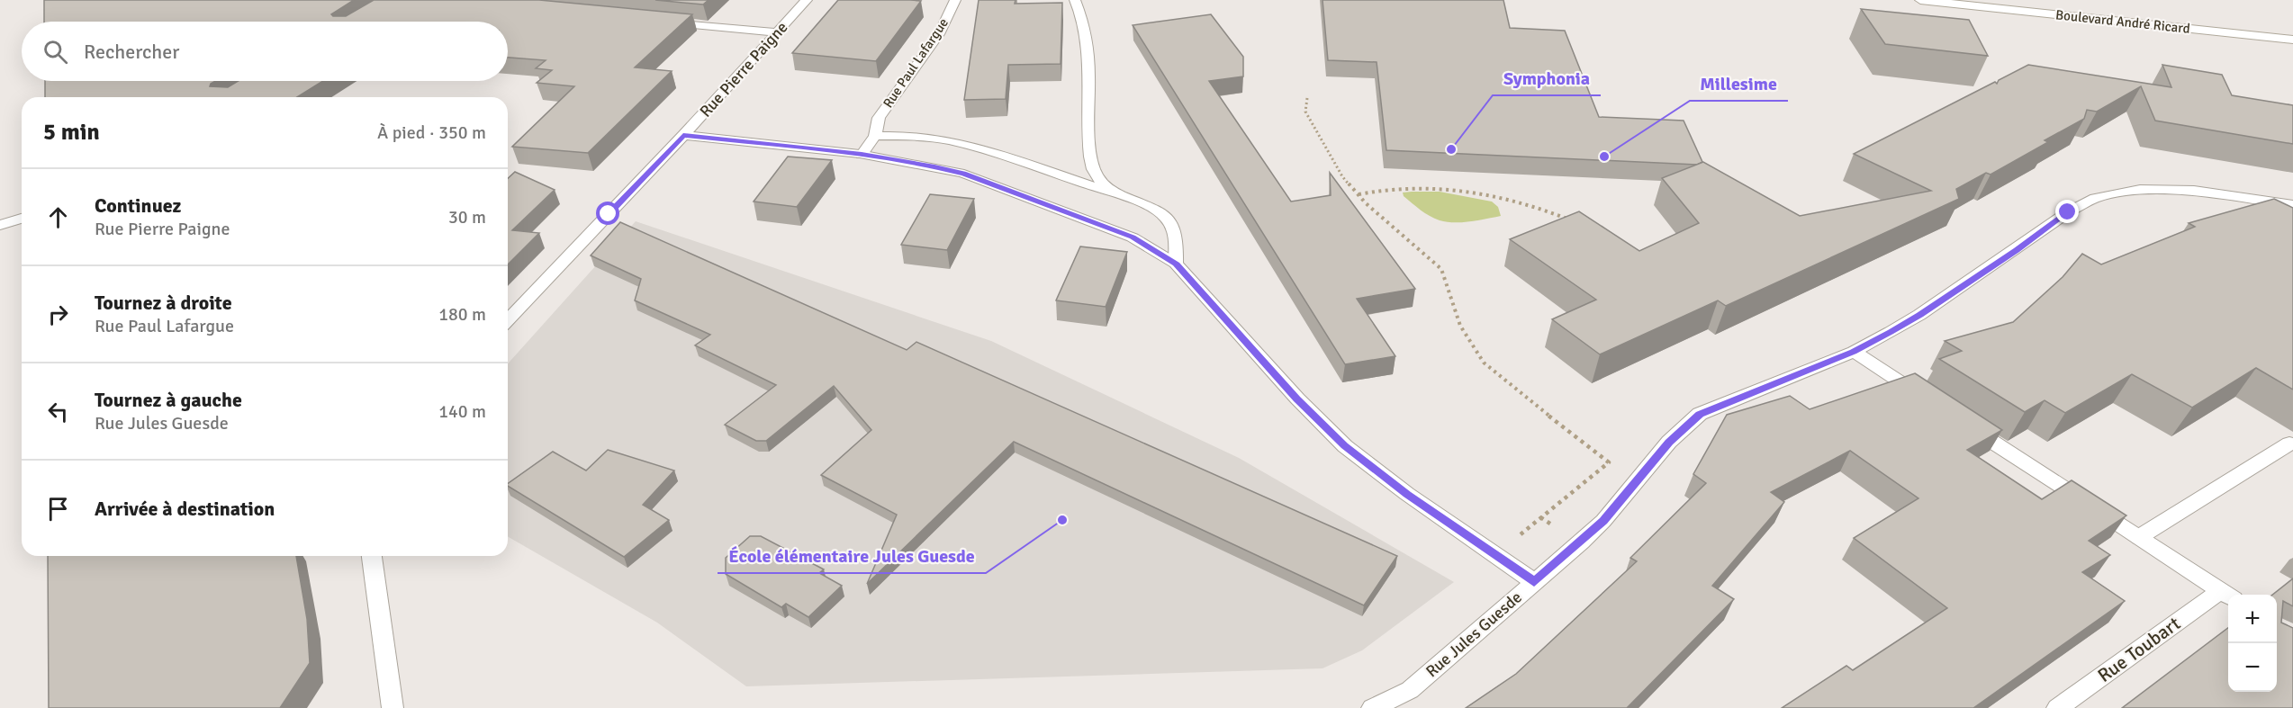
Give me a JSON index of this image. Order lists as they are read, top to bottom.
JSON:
{
  "streets": {
    "street": [
      "Boulevard André Ricard",
      "Rue Paul Lafargue",
      "Rue Pierre Paigne",
      "Rue Jules Guesde",
      "Rue Toubart"
    ]
  },
  "places": ["Symphonia", "Millesime", "École élémentaire Jules Guesde"],
  "page": {
    "search": "Rechercher",
    "heading": ["5 min", "À pied · 350 m"],
    "list": [
      ["Continuez", "Rue Pierre Paigne", "30 m"],
      ["Tournez à droite", "Rue Paul Lafargue", "180 m"],
      ["Tournez à gauche", "Rue Jules Guesde", "140 m"],
      "Arrivée à destination"
    ],
    "map_buttons": ["+", "−"]
  }
}
